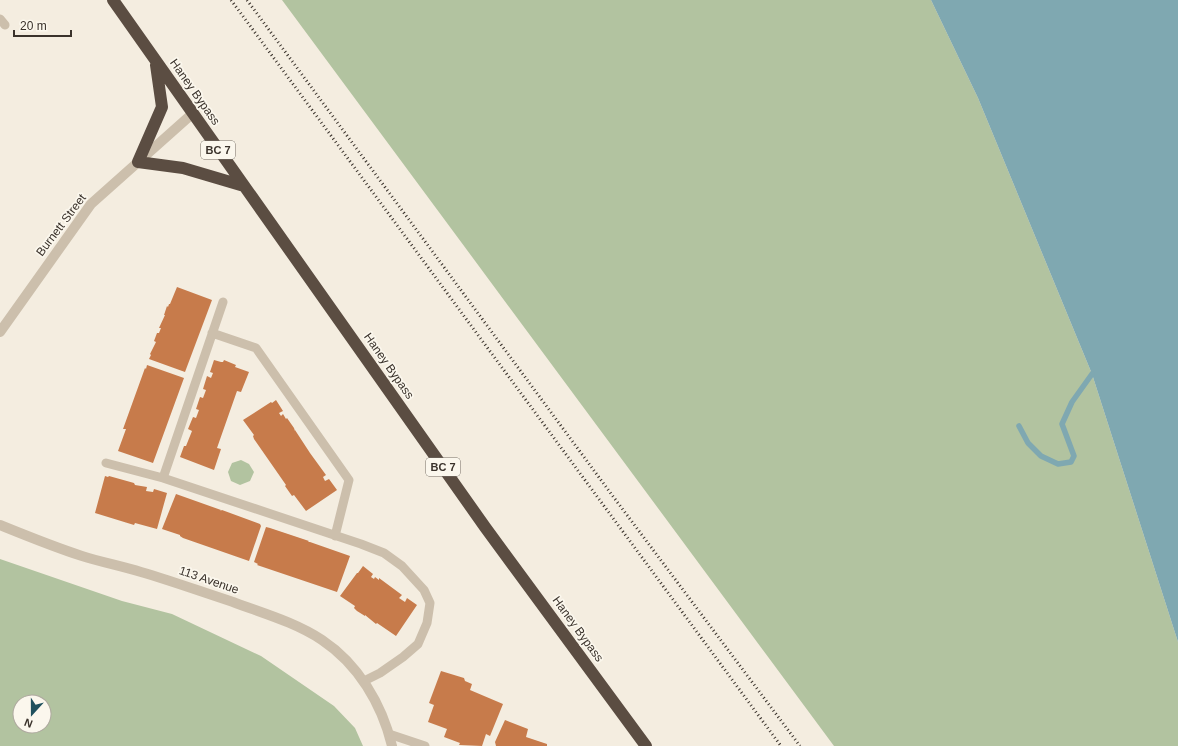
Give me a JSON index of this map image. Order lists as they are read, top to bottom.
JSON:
{
  "streets": {
    "highway": ["Haney Bypass", "BC 7"],
    "street": ["Burnett Street", "113 Avenue"]
  },
  "crossings": [
    ["Haney Bypass", "Burnett Street"]
  ],
  "scale_bar": "20 m",
  "north": "bottom"
}
